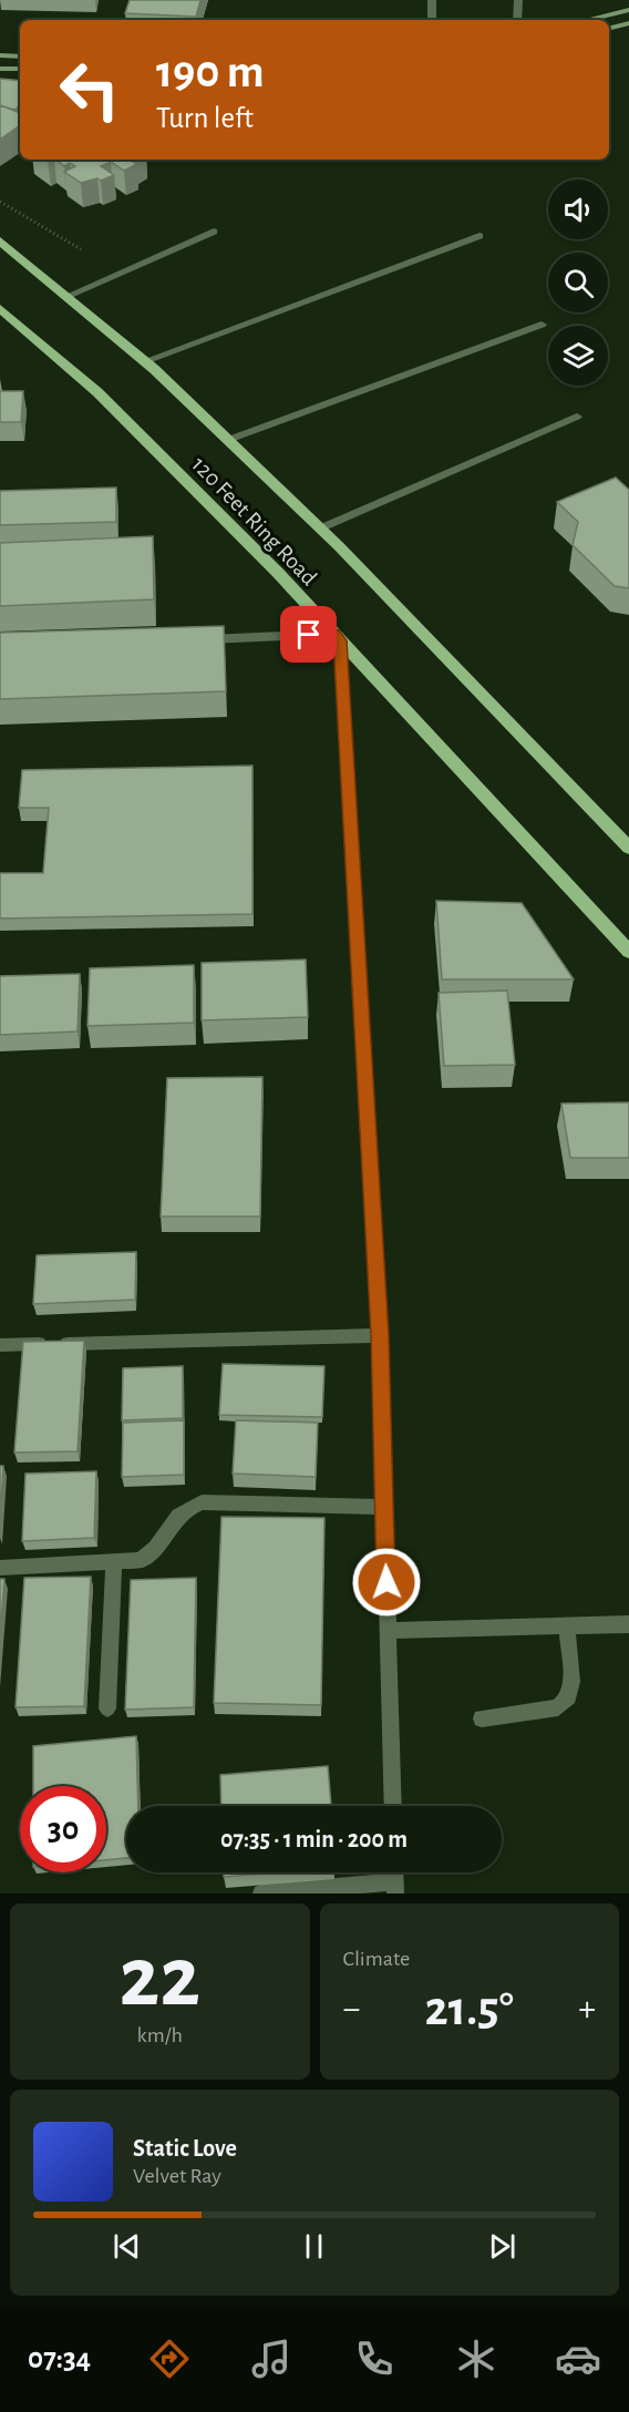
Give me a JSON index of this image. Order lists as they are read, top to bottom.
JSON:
{
  "streets": {
    "main road": ["120 Feet Ring Road"]
  },
  "page": {
    "turn": ["190 m", "Turn left"],
    "limit": "30",
    "trip": "07:35 · 1 min · 200 m",
    "tile": [
      ["22", "km/h"],
      "Climate"
    ],
    "heat": ["−", "21.5°", "+"],
    "song": ["Static Love", "Velvet Ray"],
    "tabs": "07:34"
  }
}
